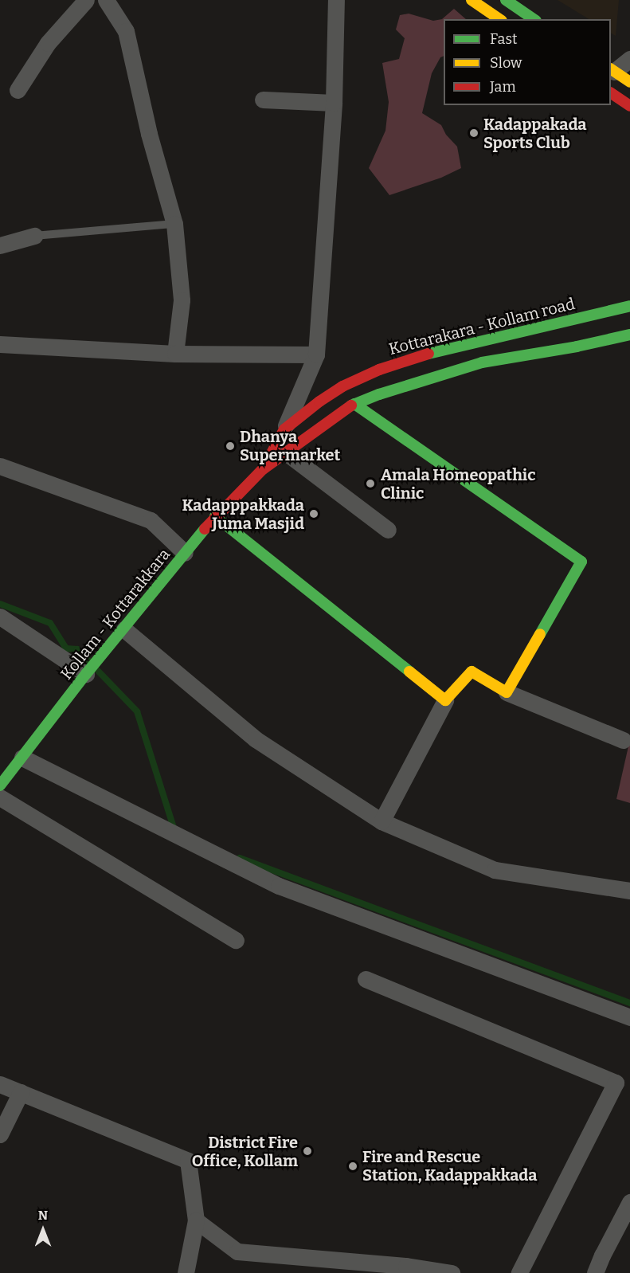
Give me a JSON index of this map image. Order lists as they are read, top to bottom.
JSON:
{
  "streets": {
    "main road": ["Kottarakara - Kollam road", "Kollam - Kottarakkara"]
  },
  "crossings": [
    ["Kottarakara - Kollam road", "Kollam - Kottarakkara"]
  ],
  "places": [
    "Kadappakada Sports Club",
    "Dhanya Supermarket",
    "Amala Homeopathic Clinic",
    "Kadapppakkada Juma Masjid",
    "District Fire Office, Kollam",
    "Fire and Rescue Station, Kadappakkada"
  ],
  "legend": ["Fast", "Slow", "Jam"],
  "north": "top"
}
